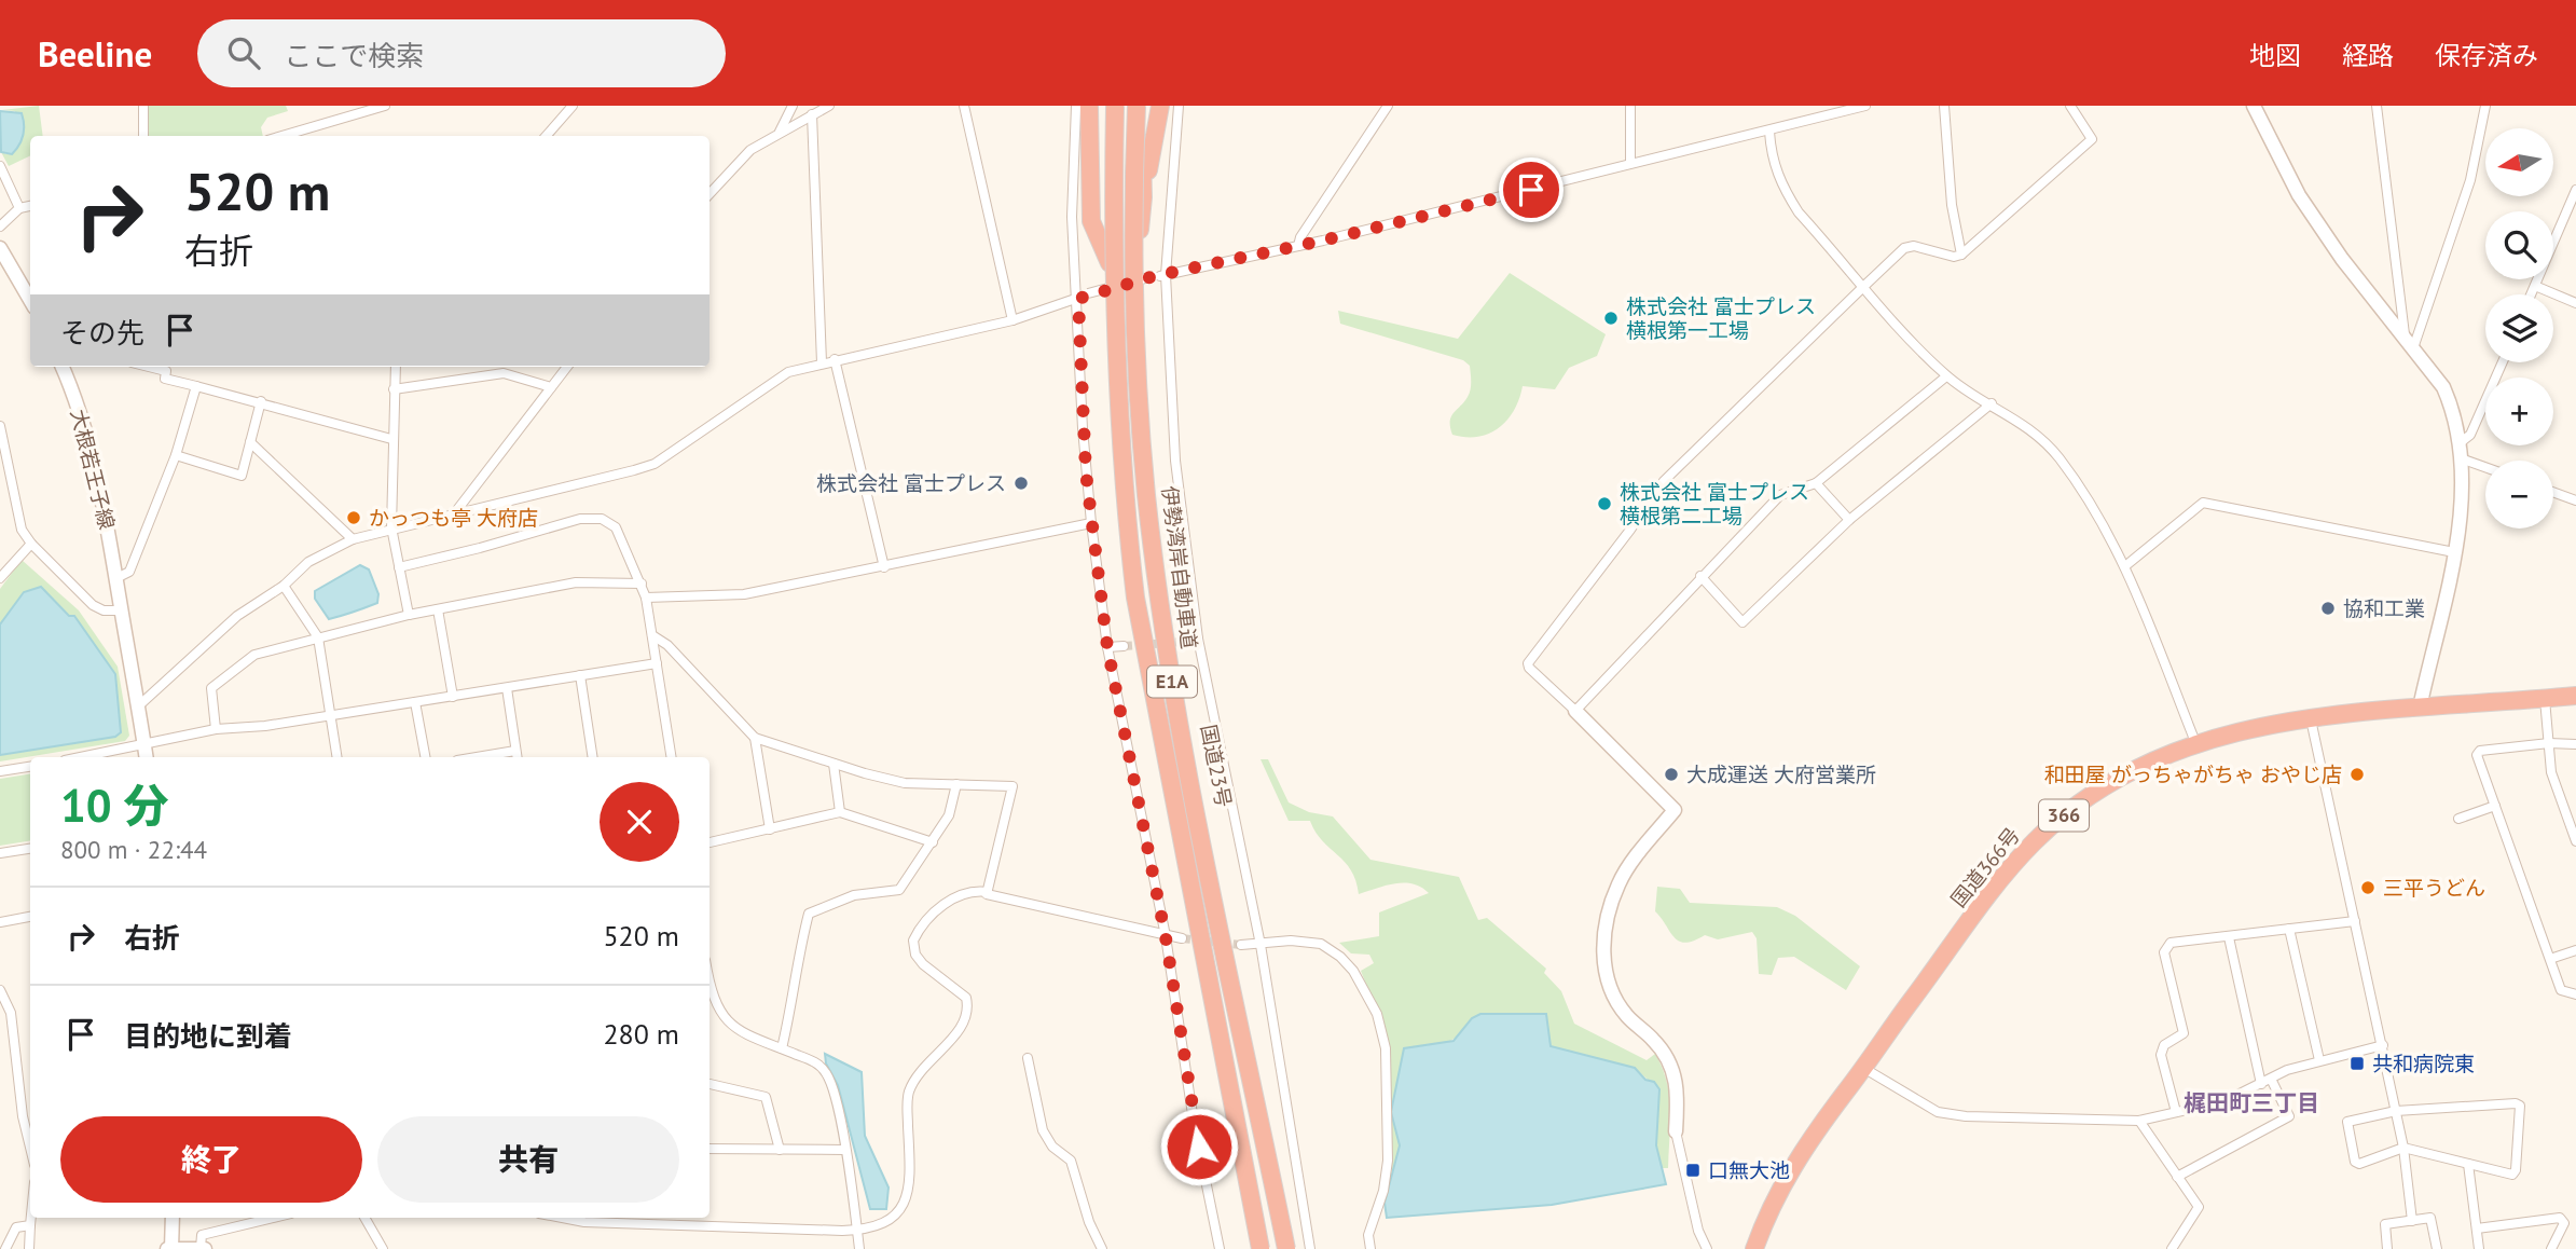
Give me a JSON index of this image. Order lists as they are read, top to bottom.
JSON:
{
  "streets": {
    "highway": [
      "伊勢湾岸自動車道",
      "E1A",
      "国道23号",
      "366",
      "国道366号"
    ],
    "street": ["大根若王子線"]
  },
  "crossings": [
    ["伊勢湾岸自動車道", "国道23号"]
  ],
  "districts": ["梶田町三丁目"],
  "places": {
    "other": [
      "株式会社 富士プレス 横根第一工場",
      "株式会社 富士プレス",
      "株式会社 富士プレス 横根第二工場",
      "かっつも亭 大府店",
      "協和工業",
      "大成運送 大府営業所",
      "和田屋 がっちゃがちゃ おやじ店",
      "三平うどん"
    ],
    "transit": ["共和病院東", "口無大池"]
  },
  "north": "left",
  "page": {
    "header": "Beeline",
    "search": "ここで検索",
    "nav": ["地図", "経路", "保存済み"],
    "map_buttons": ["+", "−"],
    "turn": ["520 m", "右折"],
    "then": "その先",
    "heading": ["10 分", "800 m · 22:44"],
    "list": [
      {
        "name": "右折",
        "value": "520 m"
      },
      {
        "name": "目的地に到着",
        "value": "280 m"
      }
    ],
    "buttons": ["終了", "共有"]
  }
}
